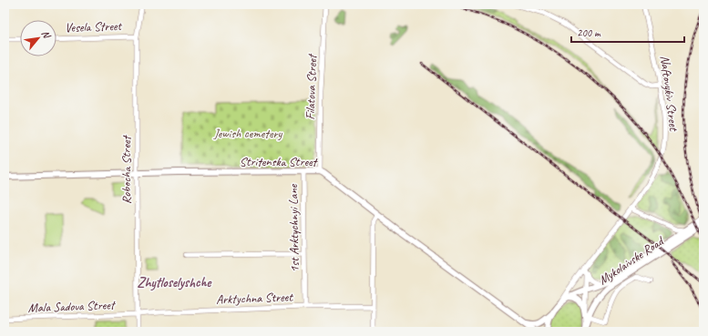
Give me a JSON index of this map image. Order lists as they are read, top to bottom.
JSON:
{
  "streets": {
    "main road": ["Stritenska Street", "Mykolaivske Road"],
    "street": [
      "Vesela Street",
      "Filatova Street",
      "Naftovykiv Street",
      "Robocha Street",
      "1st Arktychnyi Lane",
      "Arktychna Street",
      "Mala Sadova Street"
    ]
  },
  "crossings": [
    ["Vesela Street", "Robocha Street"],
    ["Filatova Street", "Stritenska Street"],
    ["Naftovykiv Street", "Mykolaivske Road"],
    ["Stritenska Street", "Robocha Street"],
    ["Stritenska Street", "1st Arktychnyi Lane"],
    ["Robocha Street", "Arktychna Street"],
    ["Robocha Street", "Mala Sadova Street"],
    ["1st Arktychnyi Lane", "Arktychna Street"],
    ["Arktychna Street", "Mala Sadova Street"]
  ],
  "districts": ["Zhytloselyshche"],
  "parks": ["Jewish cemetery"],
  "scale_bar": "200 m",
  "north": "top right"
}
